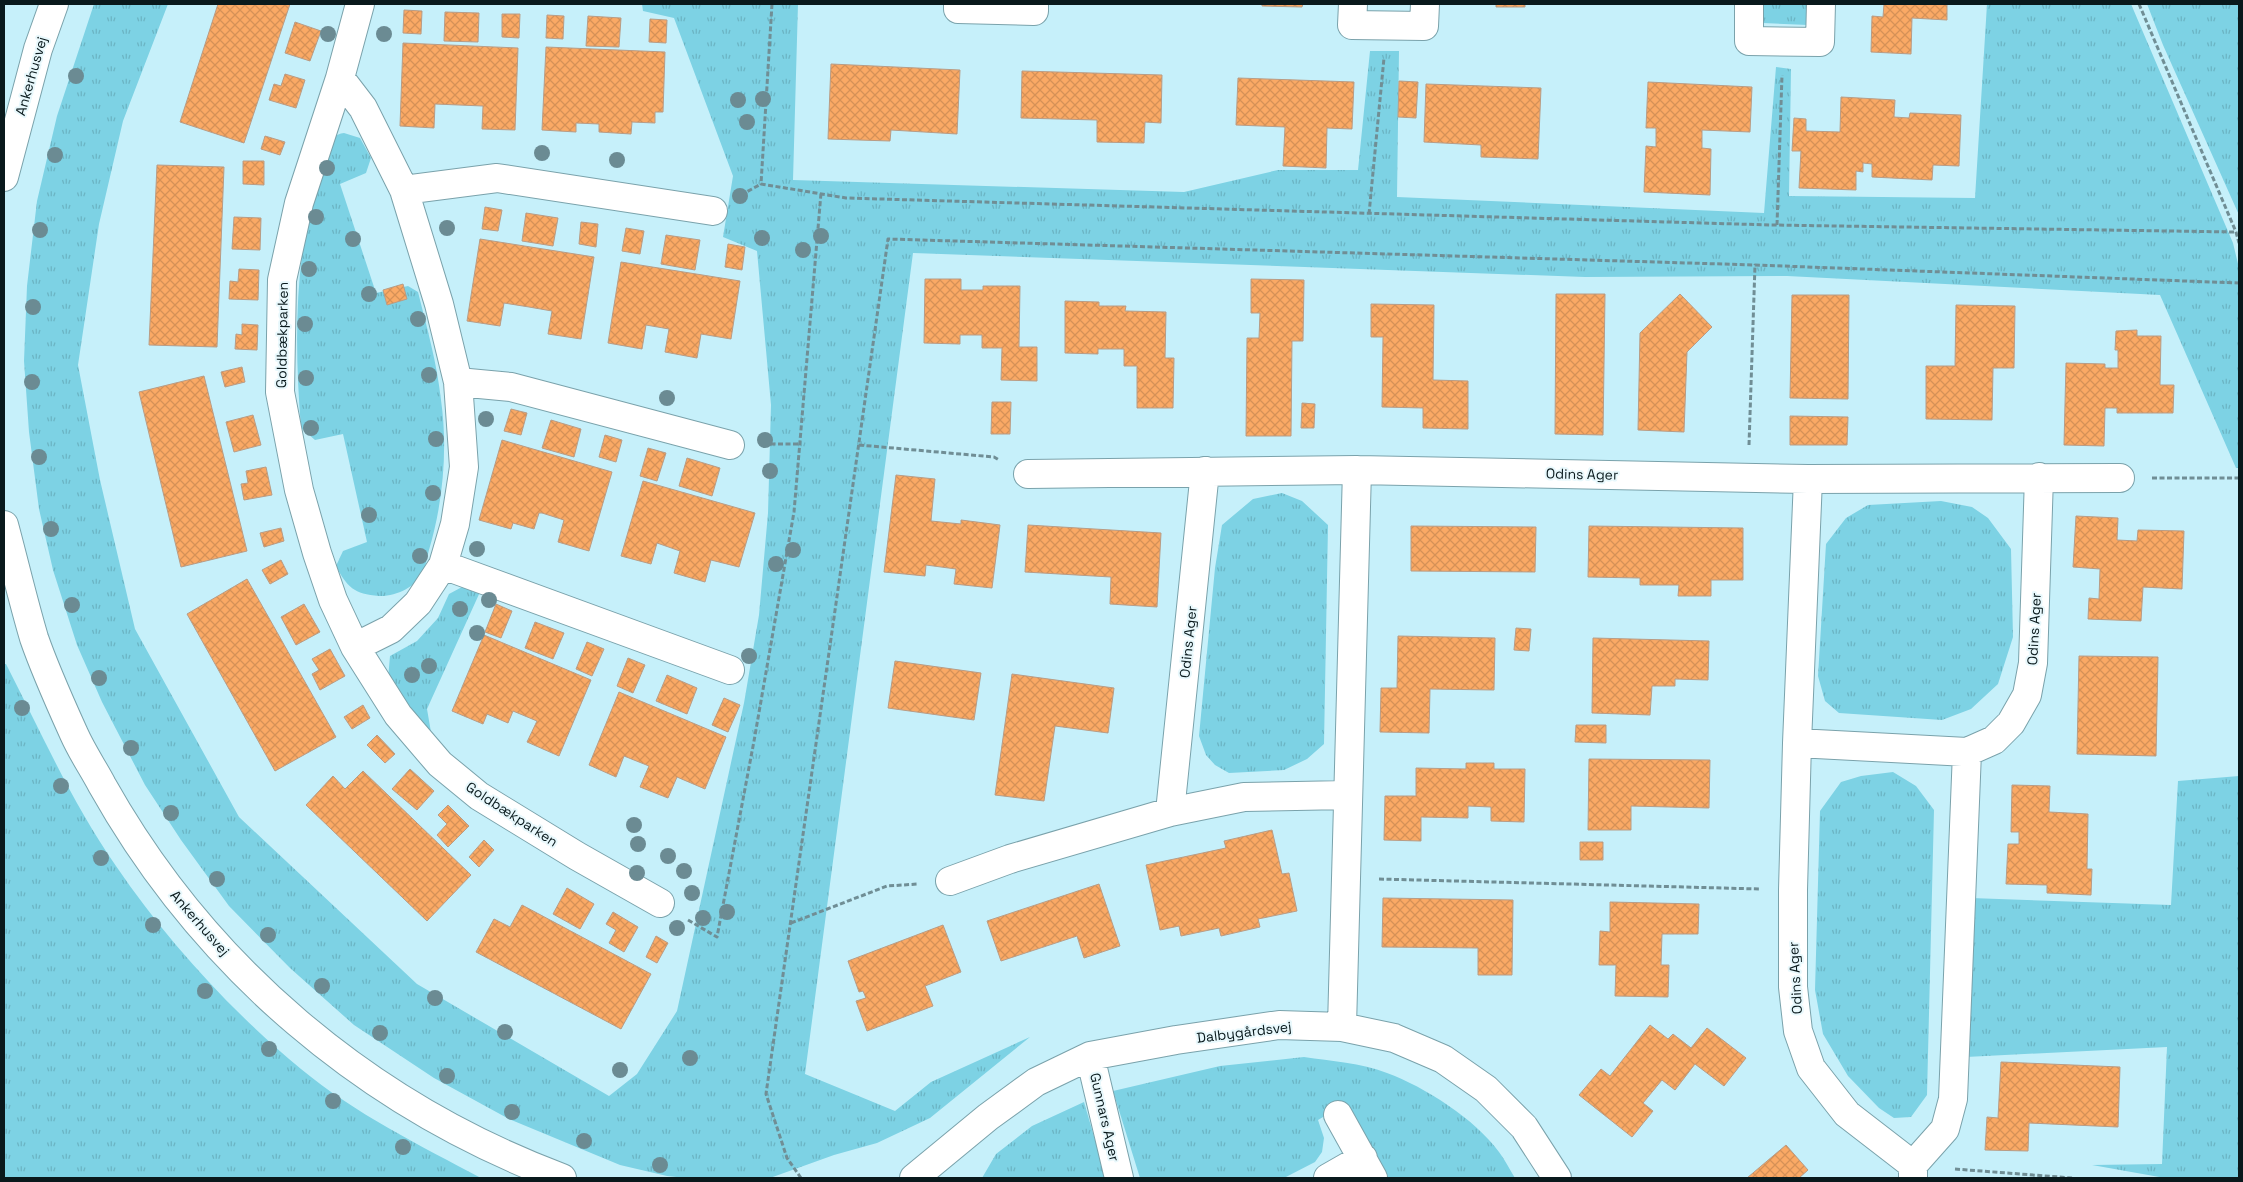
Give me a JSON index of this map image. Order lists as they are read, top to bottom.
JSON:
{
  "streets": {
    "street": [
      "Ankerhusvej",
      "Goldbækparken",
      "Odins Ager",
      "Dalbygårdsvej",
      "Gunnars Ager"
    ]
  },
  "crossings": [
    ["Dalbygårdsvej", "Gunnars Ager"]
  ]
}
